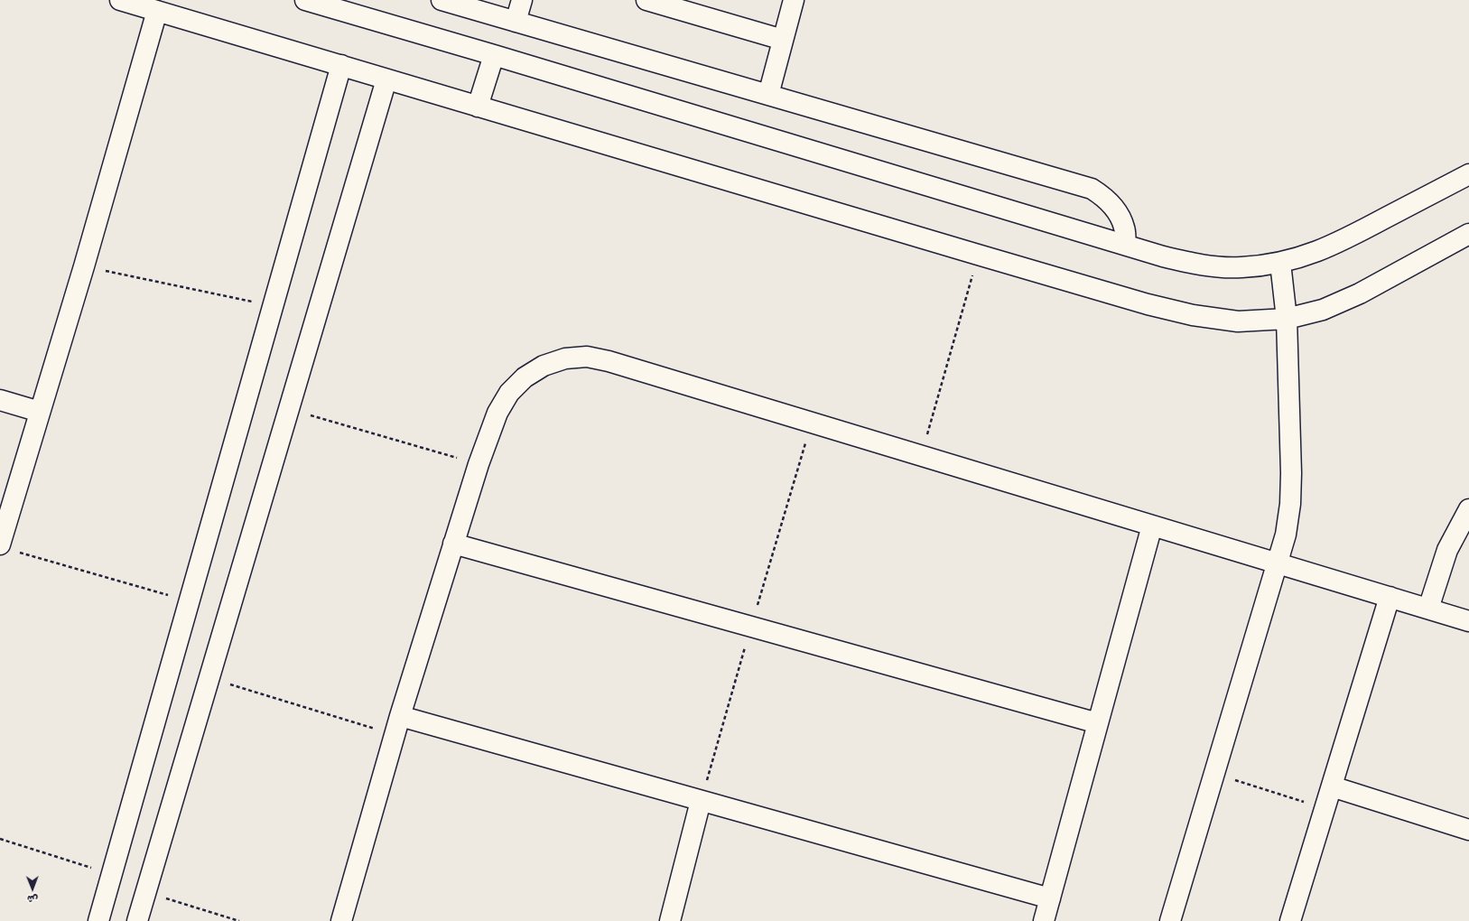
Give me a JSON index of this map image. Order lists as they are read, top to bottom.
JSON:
{
  "north": "bottom"
}
